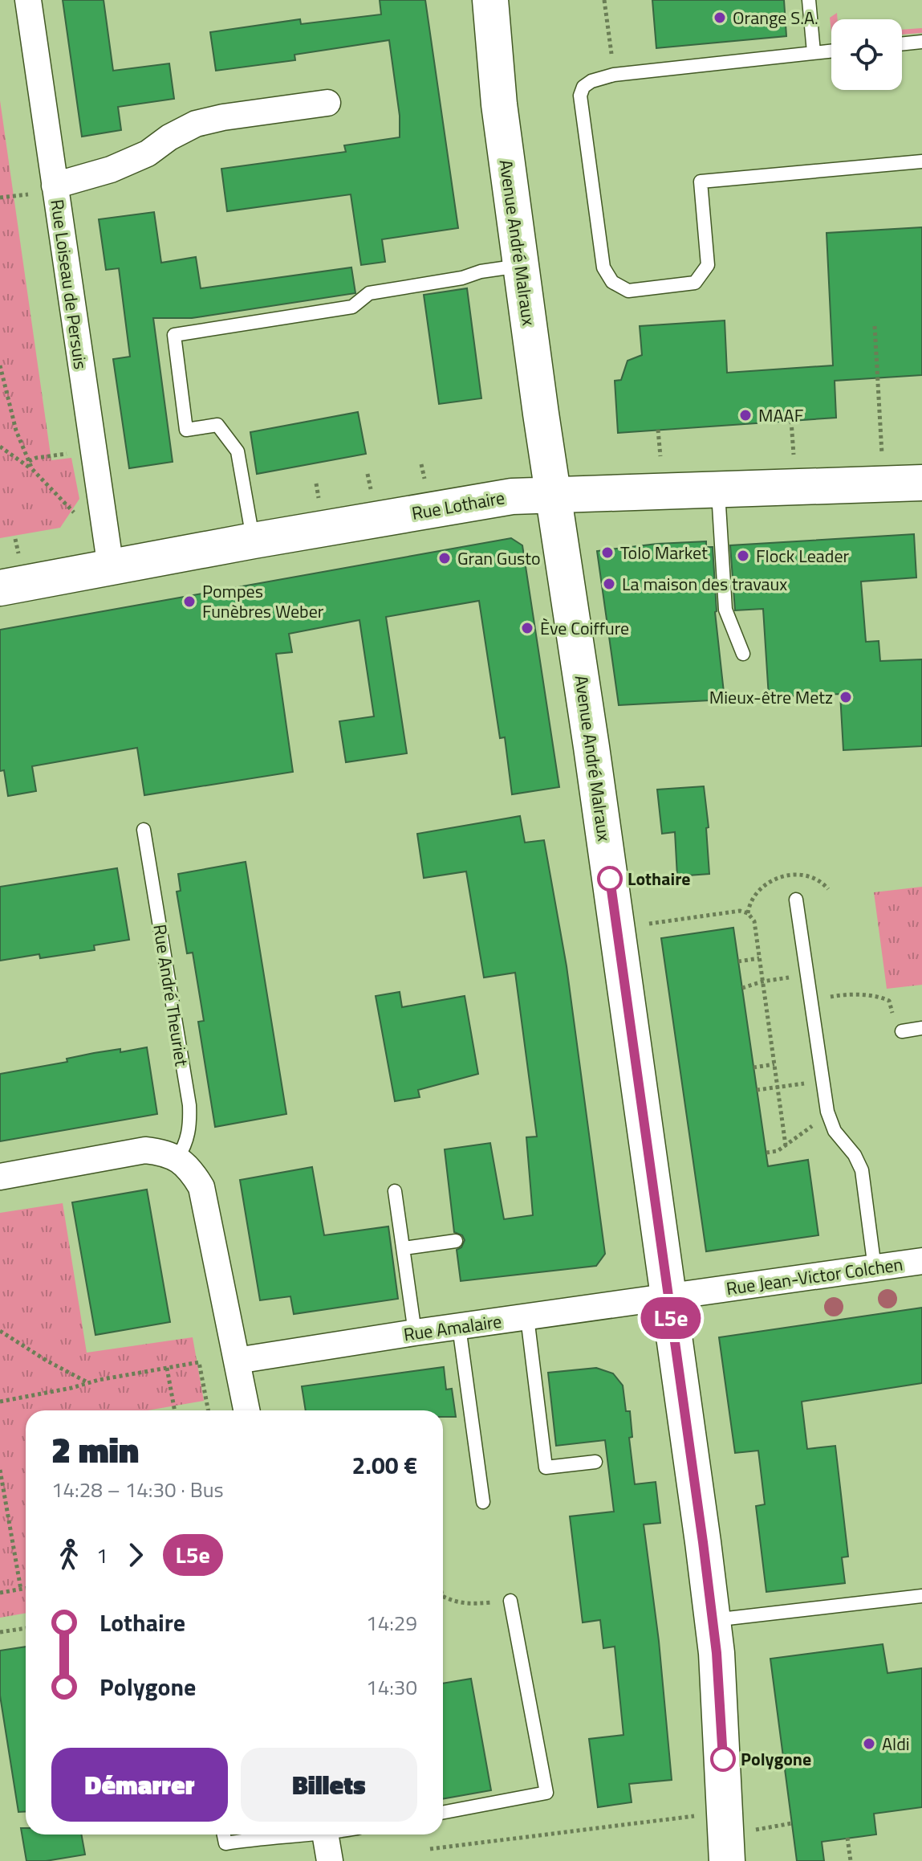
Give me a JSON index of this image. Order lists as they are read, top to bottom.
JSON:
{
  "streets": {
    "main road": ["Avenue André Malraux", "Rue Lothaire"],
    "street": ["Rue Loiseau de Persuis", "Rue Jean-Victor Colchen", "Rue Amalaire"],
    "lane": ["Rue André Theuriet"]
  },
  "crossings": [
    ["Avenue André Malraux", "Rue Lothaire"],
    ["Avenue André Malraux", "Rue Jean-Victor Colchen"],
    ["Avenue André Malraux", "Rue Amalaire"],
    ["Rue Loiseau de Persuis", "Rue Lothaire"],
    ["Rue Jean-Victor Colchen", "Rue Amalaire"]
  ],
  "places": [
    "Orange S.A.",
    "MAAF",
    "Tolo Market",
    "Flock Leader",
    "Gran Gusto",
    "La maison des travaux",
    "Pompes Funèbres Weber",
    "Ève Coiffure",
    "Mieux-être Metz",
    "Lothaire",
    "Aldi",
    "Polygone"
  ],
  "lines": ["bus line L5e"],
  "page": {
    "on_map": "L5e",
    "heading": ["2 min", "14:28 – 14:30 · Bus", "2.00 €"],
    "legs": ["1", "L5e"],
    "list": [
      {
        "name": "Lothaire",
        "value": "14:29"
      },
      {
        "name": "Polygone",
        "value": "14:30"
      }
    ],
    "buttons": ["Démarrer", "Billets"]
  }
}
